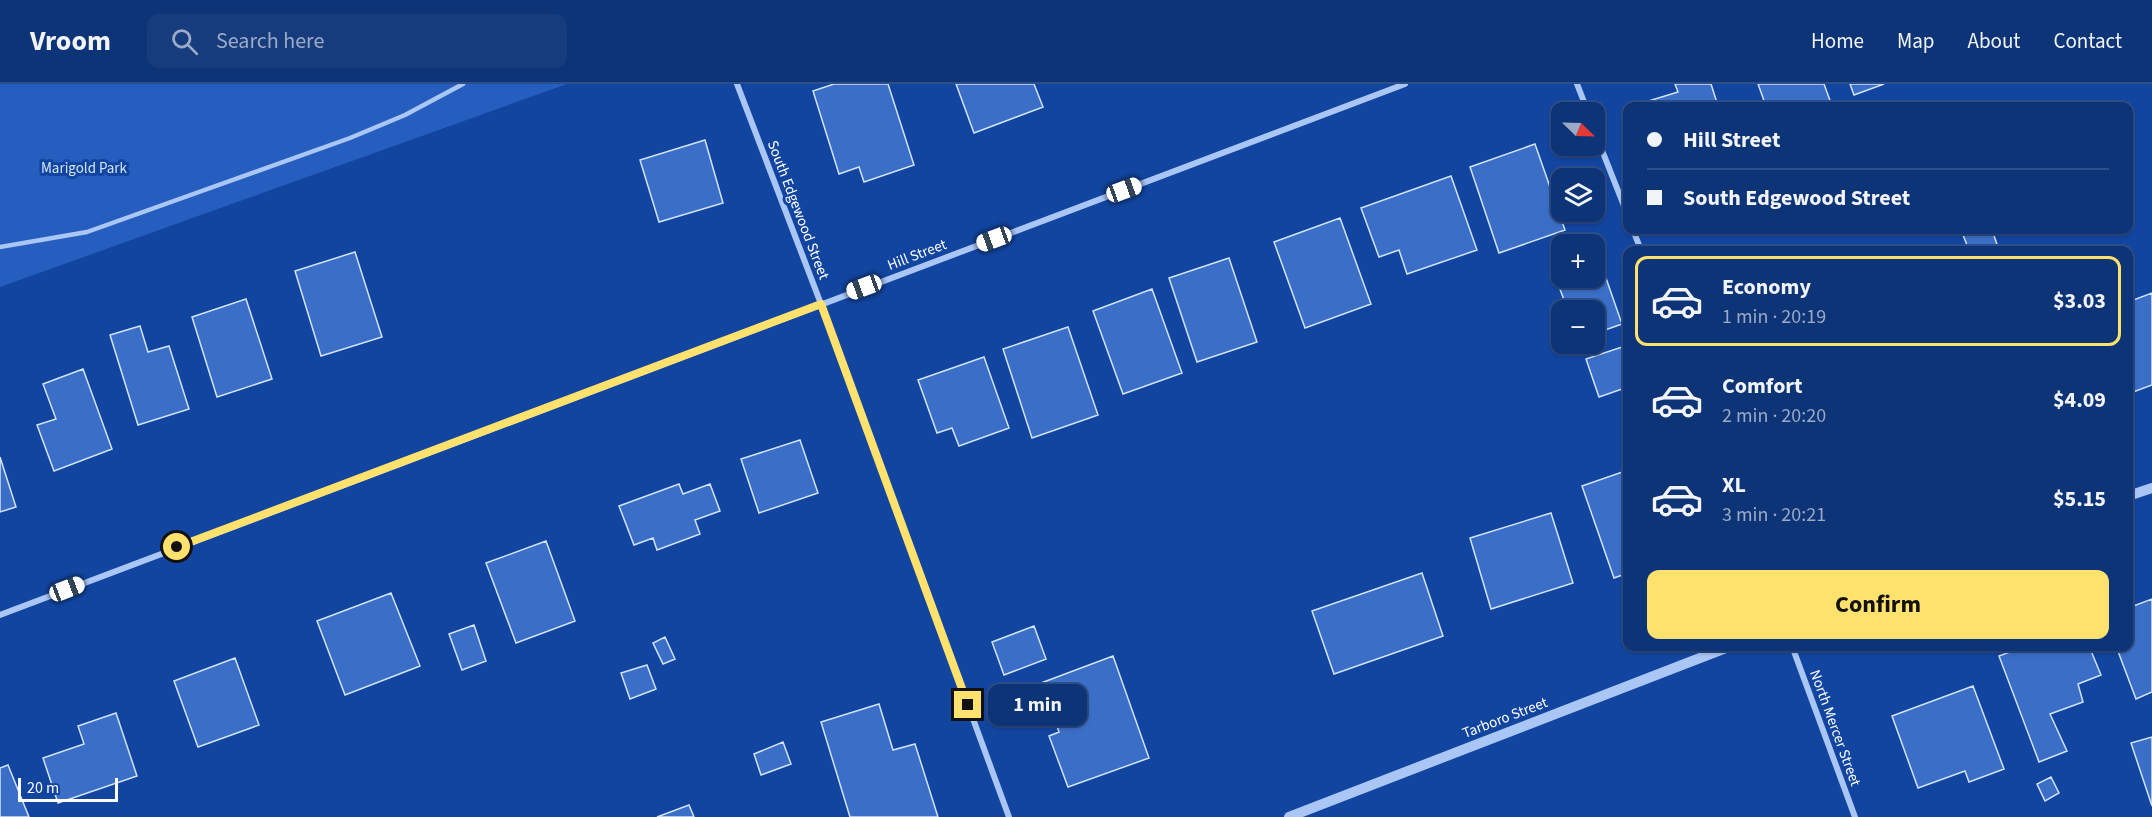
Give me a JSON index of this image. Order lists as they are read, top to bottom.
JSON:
{
  "streets": {
    "street": [
      "South Edgewood Street",
      "Hill Street",
      "Tarboro Street",
      "North Mercer Street"
    ]
  },
  "crossings": [
    ["South Edgewood Street", "Hill Street"]
  ],
  "parks": ["Marigold Park"],
  "scale_bar": "20 m",
  "north": "bottom right",
  "page": {
    "header": "Vroom",
    "search": "Search here",
    "nav": [
      "Home",
      "Map",
      "About",
      "Contact"
    ],
    "map_buttons": ["+", "−"],
    "banner": ["Hill Street", "South Edgewood Street"],
    "list": [
      {
        "name": "Economy",
        "note": "1 min · 20:19",
        "value": "$3.03"
      },
      {
        "name": "Comfort",
        "note": "2 min · 20:20",
        "value": "$4.09"
      },
      {
        "name": "XL",
        "note": "3 min · 20:21",
        "value": "$5.15"
      }
    ],
    "buttons": "Confirm",
    "bubble": "1 min",
    "scale": "20 m"
  }
}
